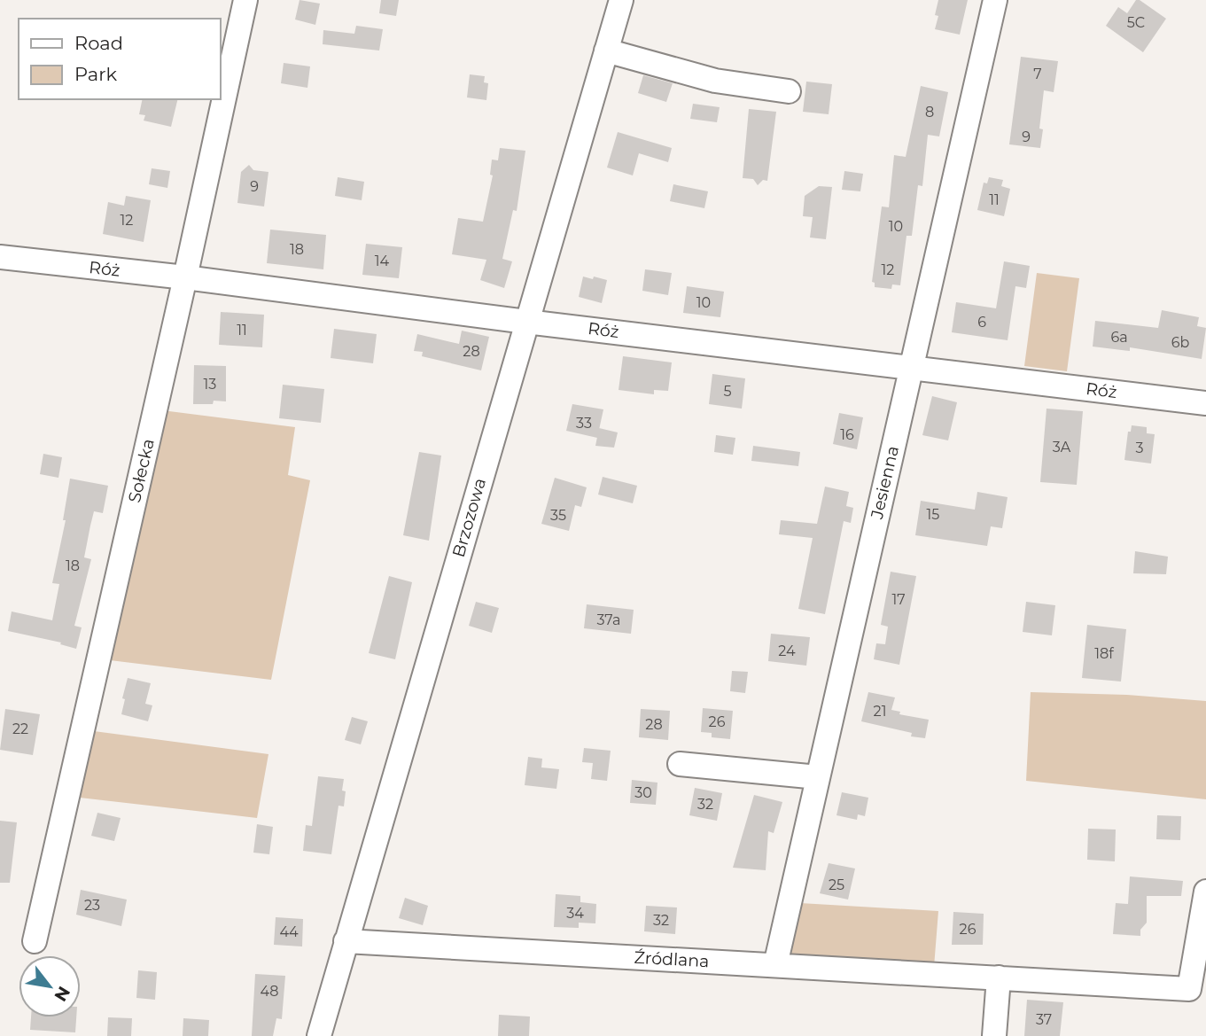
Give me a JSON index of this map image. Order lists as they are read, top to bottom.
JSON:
{
  "streets": {
    "street": [
      "Róż",
      "Sołecka",
      "Jesienna",
      "Brzozowa",
      "Źródlana"
    ]
  },
  "crossings": [
    ["Róż", "Sołecka"],
    ["Róż", "Jesienna"],
    ["Róż", "Brzozowa"],
    ["Jesienna", "Źródlana"],
    ["Brzozowa", "Źródlana"]
  ],
  "house_numbers": [
    "5C",
    "7",
    "8",
    "9",
    "9",
    "11",
    "12",
    "10",
    "18",
    "14",
    "12",
    "10",
    "6",
    "11",
    "6a",
    "6b",
    "28",
    "13",
    "5",
    "33",
    "16",
    "3A",
    "3",
    "15",
    "35",
    "18",
    "17",
    "37a",
    "24",
    "18f",
    "21",
    "26",
    "28",
    "22",
    "30",
    "32",
    "25",
    "23",
    "34",
    "32",
    "26",
    "44",
    "48",
    "37"
  ],
  "legend": ["Road", "Park"],
  "north": "bottom right"
}
